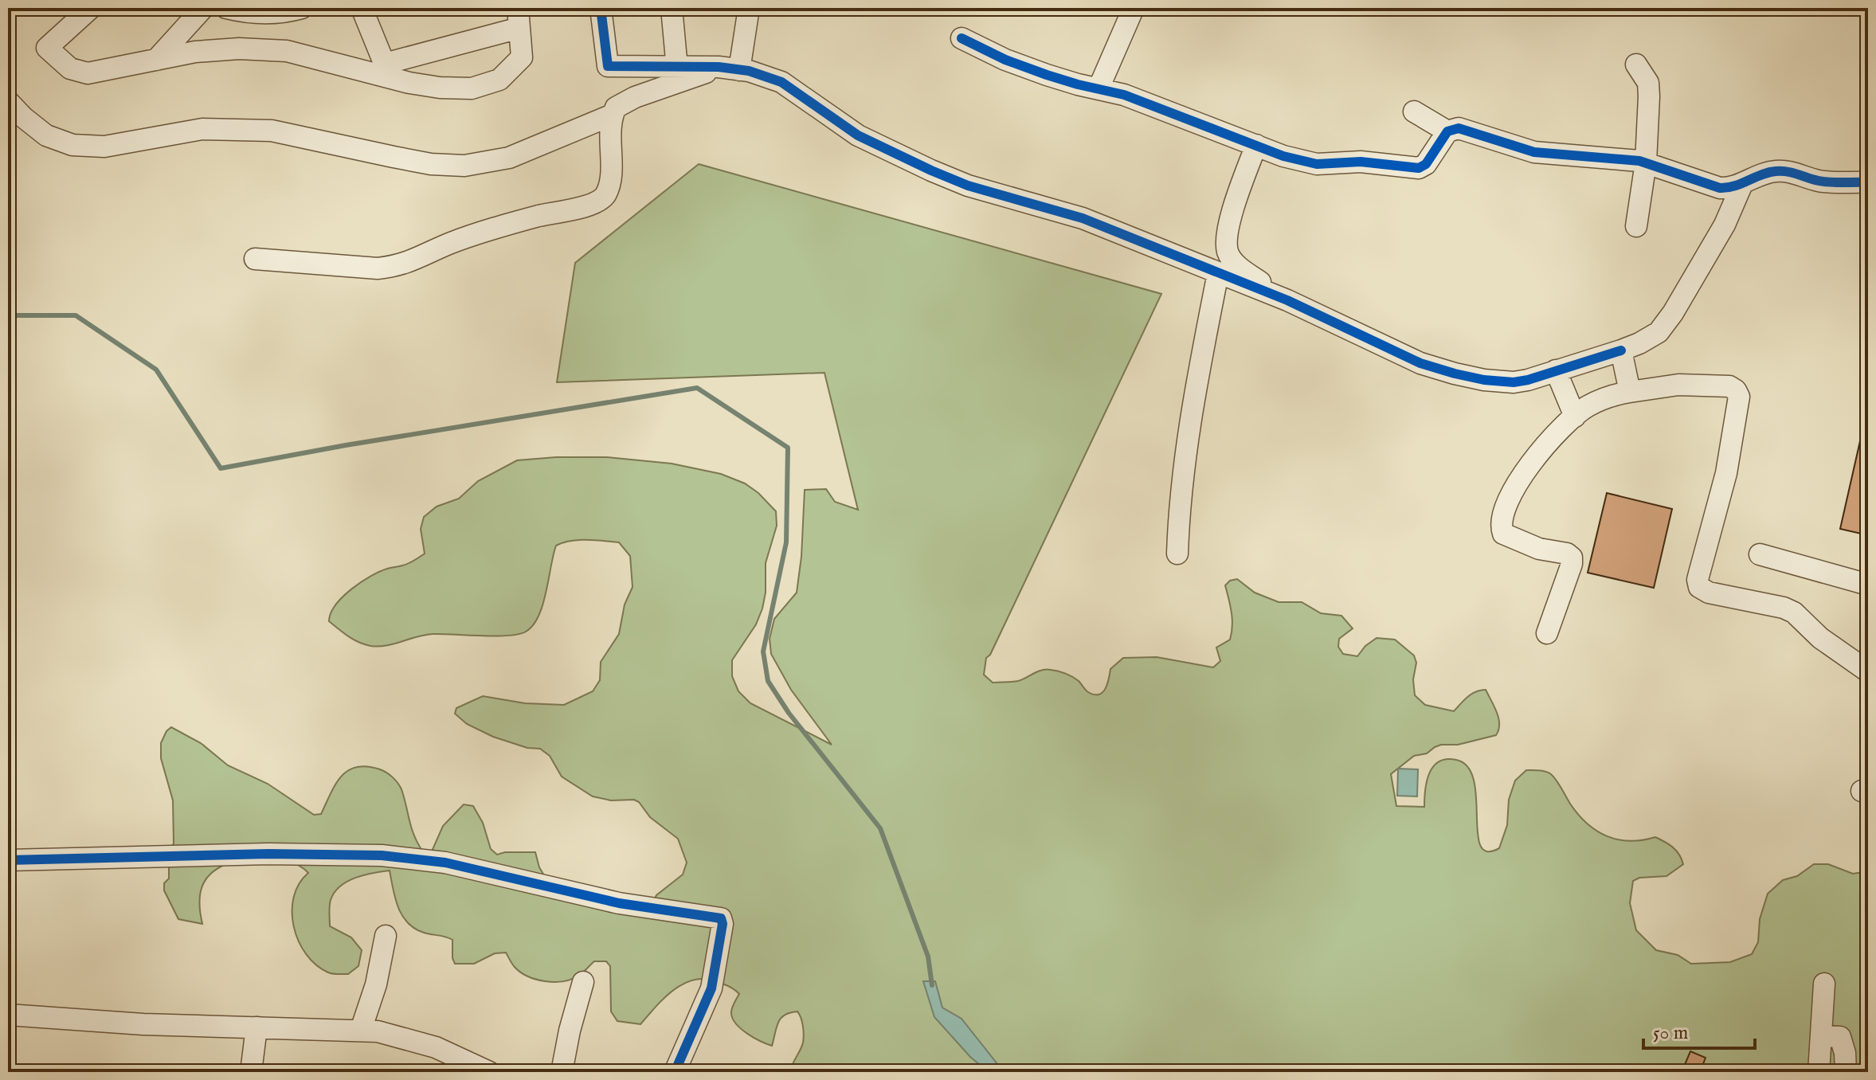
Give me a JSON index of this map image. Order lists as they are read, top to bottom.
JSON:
{
  "scale_bar": "50 m"
}
